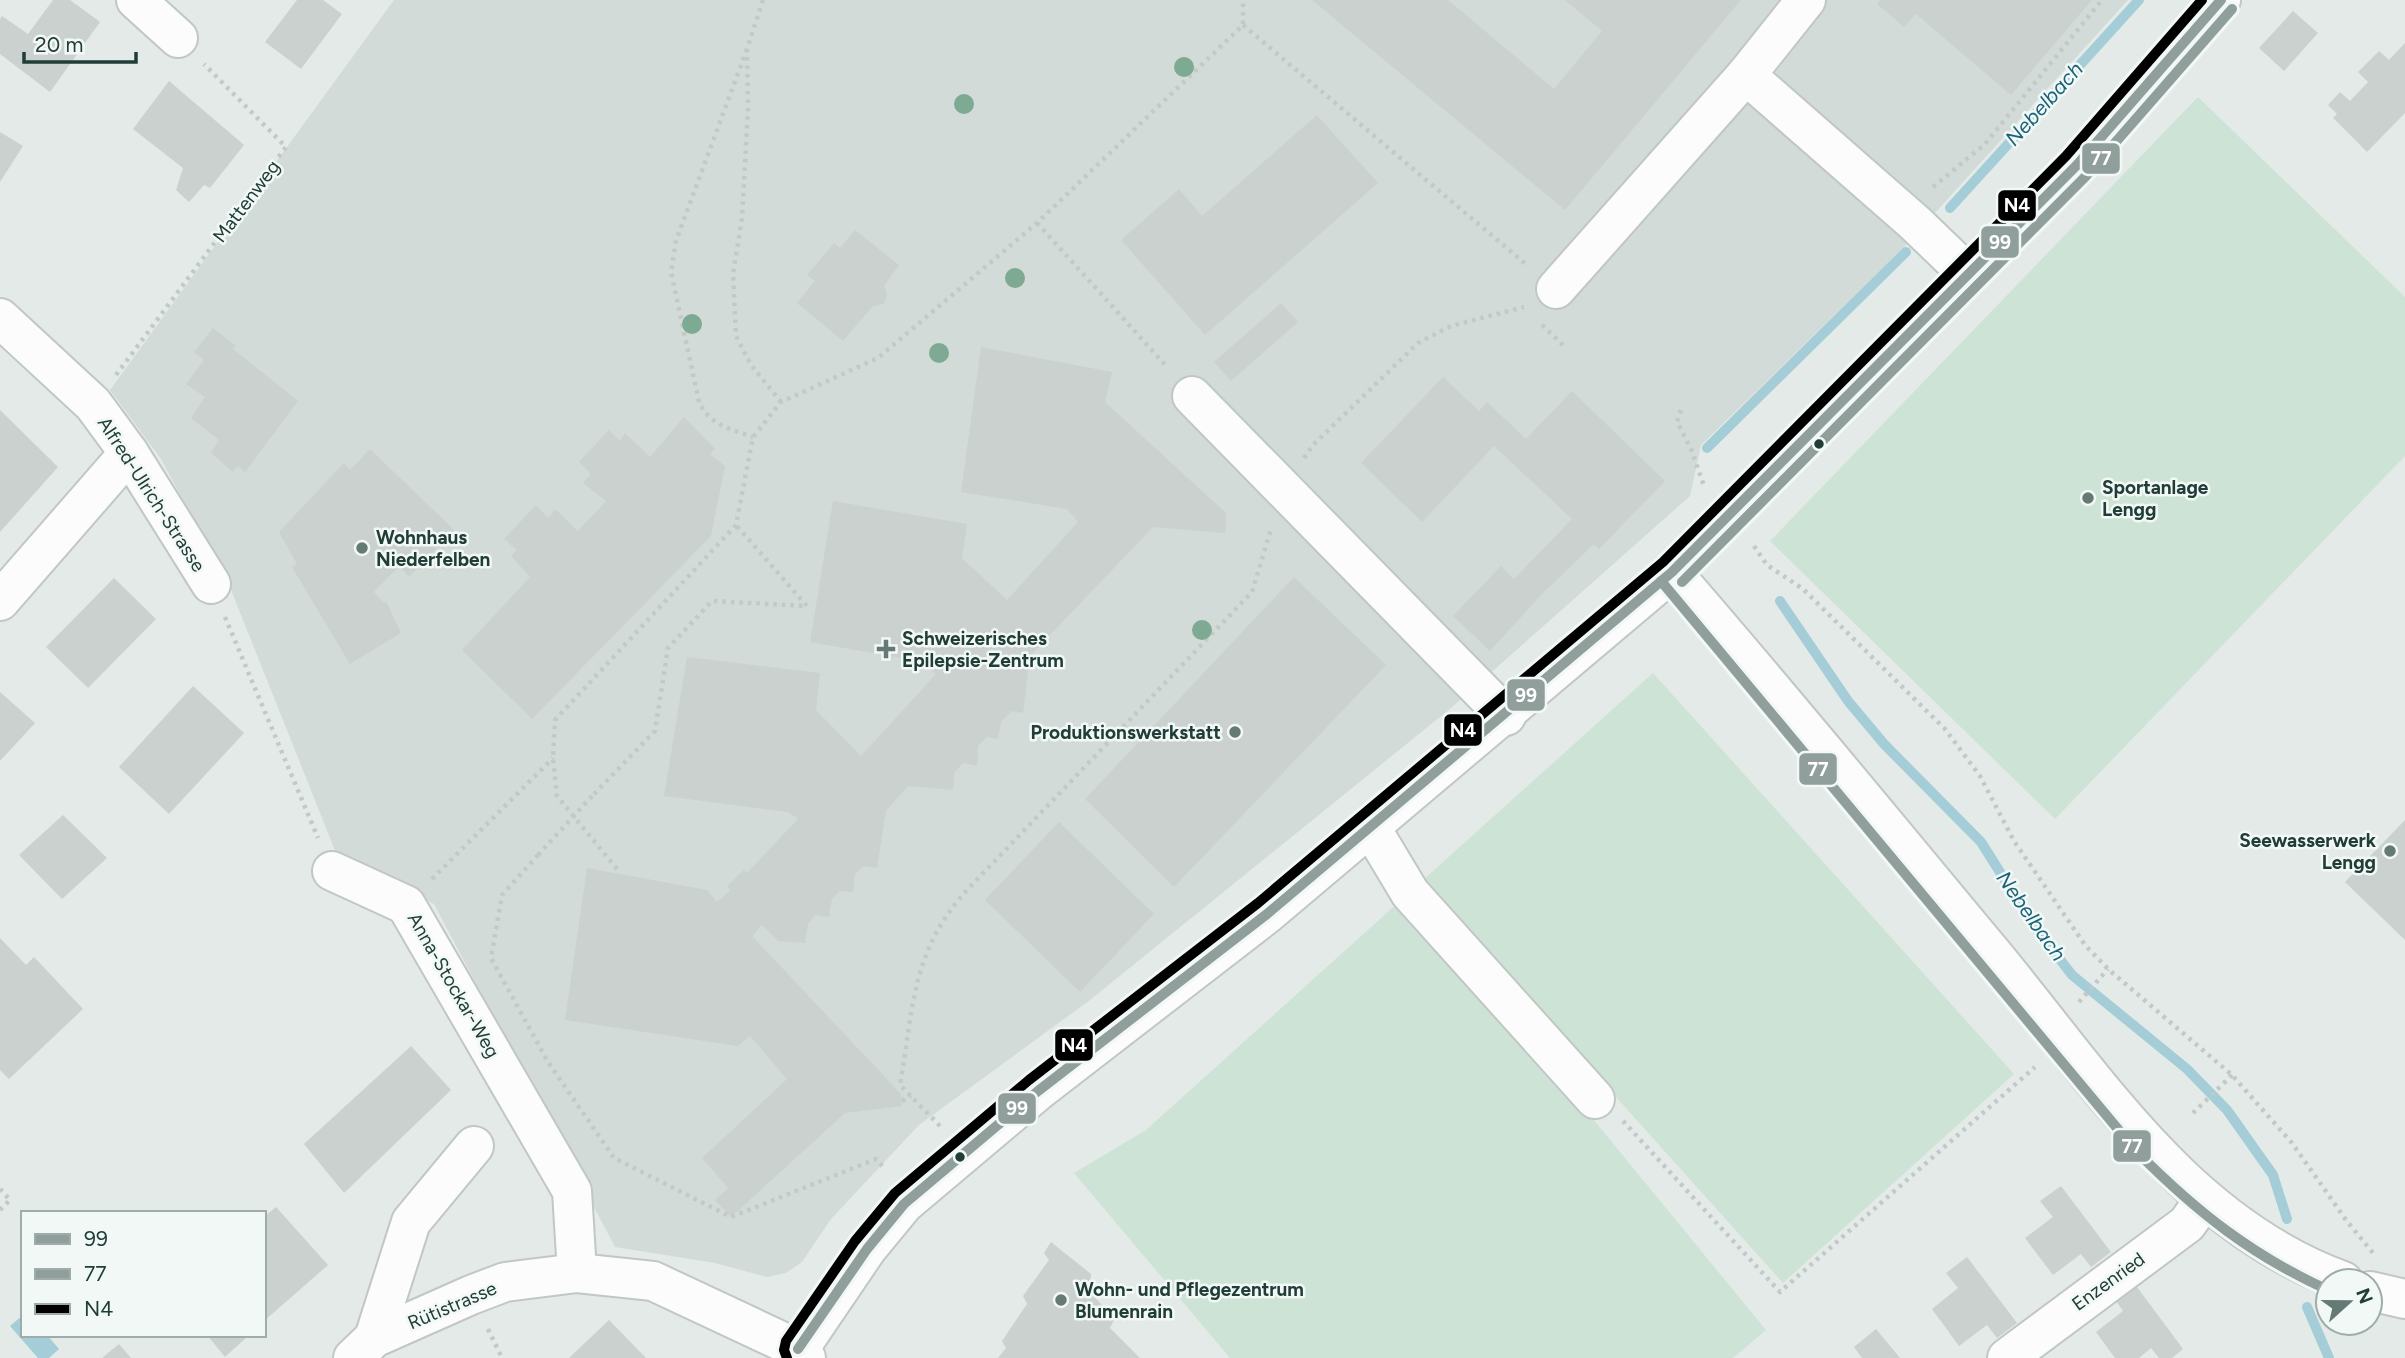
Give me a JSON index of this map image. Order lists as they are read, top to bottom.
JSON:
{
  "streets": {
    "street": [
      "Alfred-Ulrich-Strasse",
      "Anna-Stockar-Weg",
      "Enzenried",
      "Rütistrasse"
    ],
    "path": ["Mattenweg"]
  },
  "crossings": [
    ["Anna-Stockar-Weg", "Rütistrasse"]
  ],
  "water": ["Nebelbach"],
  "places": {
    "other": [
      "Sportanlage Lengg",
      "Wohnhaus Niederfelben",
      "Produktionswerkstatt",
      "Seewasserwerk Lengg",
      "Wohn- und Pflegezentrum Blumenrain"
    ],
    "health": ["Schweizerisches Epilepsie-Zentrum"]
  },
  "lines": ["transit line 99", "transit line N4", "transit line 77"],
  "legend": ["99", "77", "N4"],
  "scale_bar": "20 m",
  "north": "right"
}
